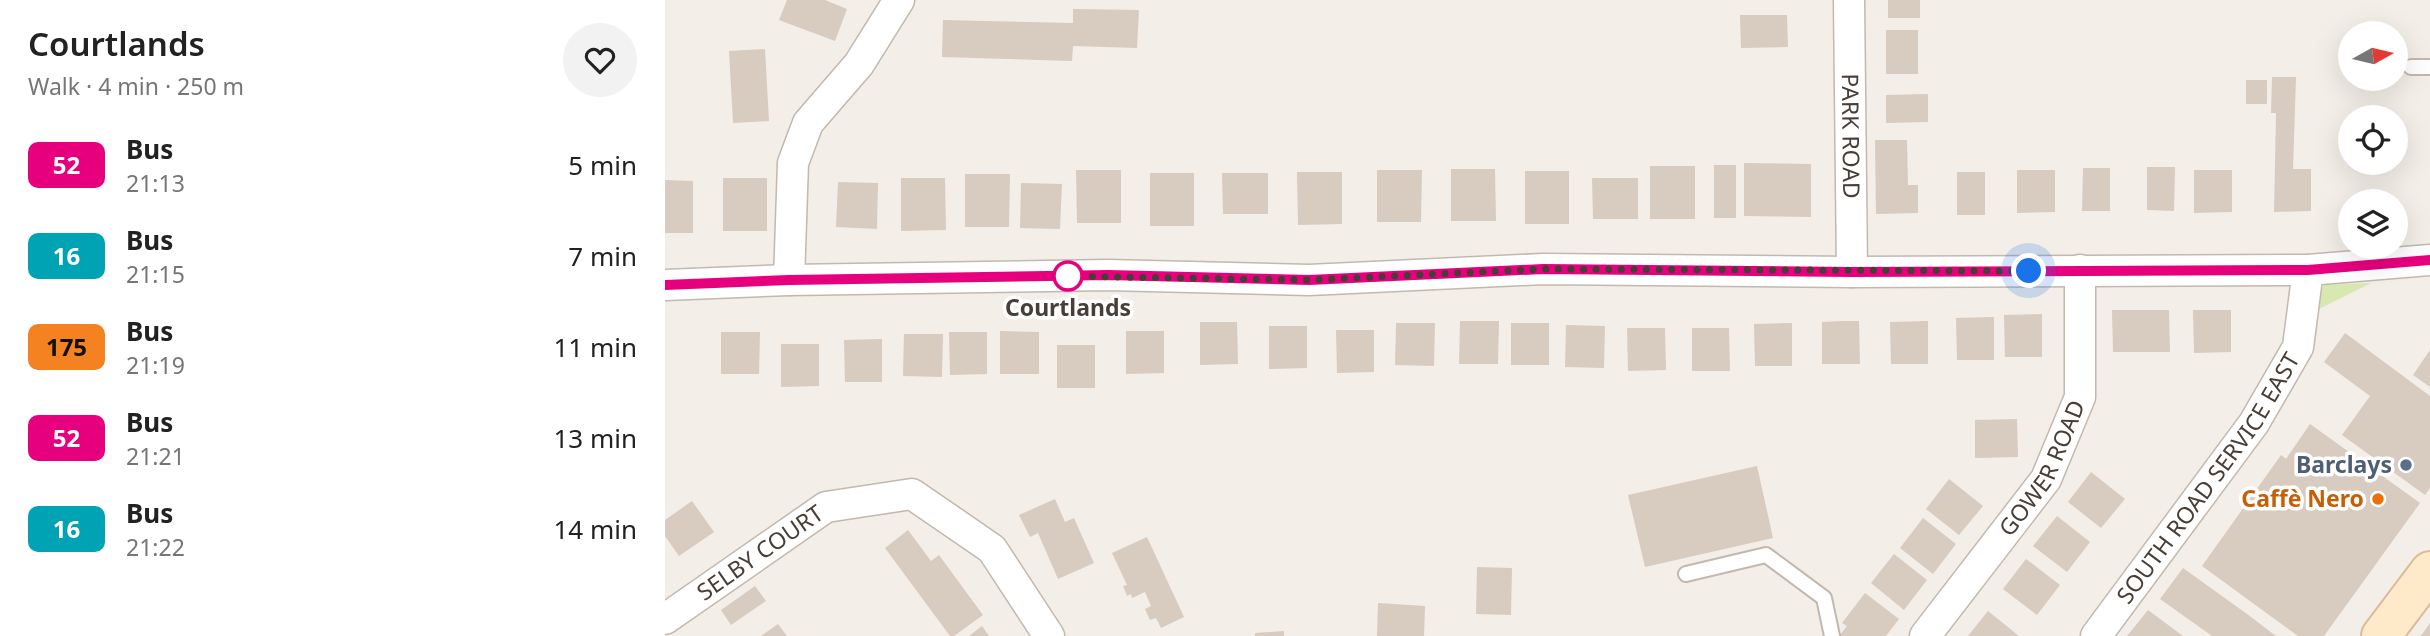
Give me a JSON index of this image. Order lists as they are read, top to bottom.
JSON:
{
  "streets": {
    "street": [
      "PARK ROAD",
      "GOWER ROAD",
      "SOUTH ROAD SERVICE EAST",
      "SELBY COURT"
    ]
  },
  "places": ["Courtlands", "Barclays", "Caffè Nero"],
  "lines": ["bus line 52"],
  "north": "right",
  "page": {
    "heading": ["Courtlands", "Walk · 4 min · 250 m"],
    "list": [
      {
        "mark": "52",
        "name": "Bus",
        "note": "21:13",
        "value": "5 min"
      },
      {
        "mark": "16",
        "name": "Bus",
        "note": "21:15",
        "value": "7 min"
      },
      {
        "mark": "175",
        "name": "Bus",
        "note": "21:19",
        "value": "11 min"
      },
      {
        "mark": "52",
        "name": "Bus",
        "note": "21:21",
        "value": "13 min"
      },
      {
        "mark": "16",
        "name": "Bus",
        "note": "21:22",
        "value": "14 min"
      }
    ]
  }
}
